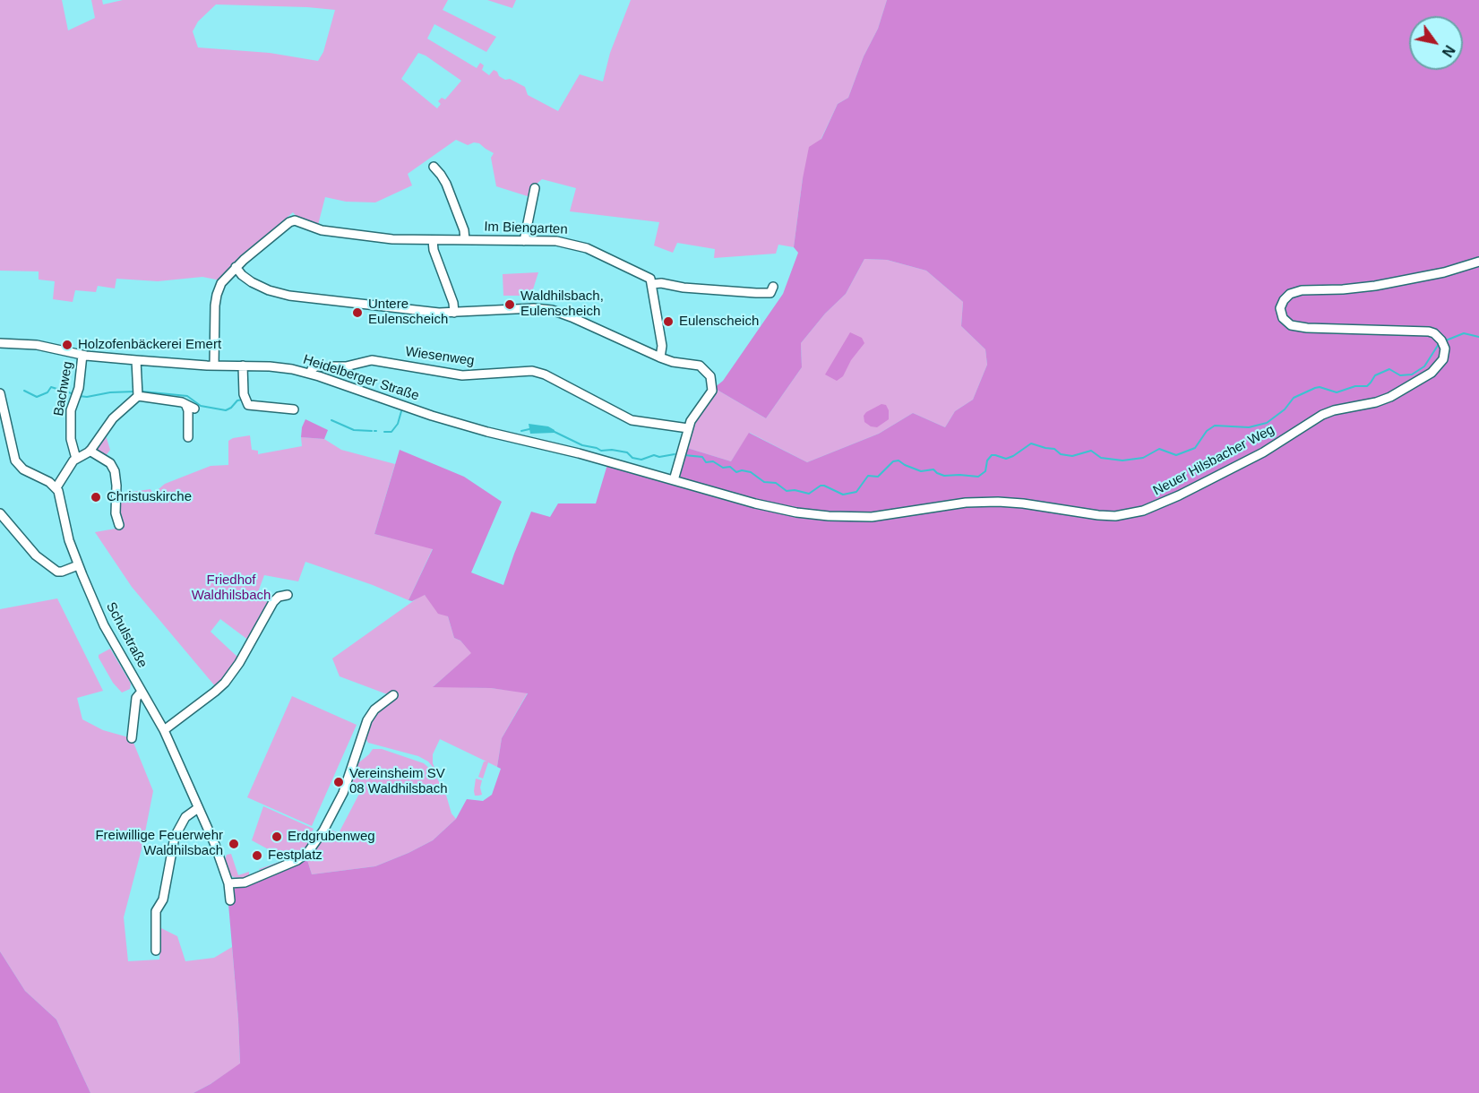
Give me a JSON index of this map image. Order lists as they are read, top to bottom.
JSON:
{
  "streets": {
    "street": [
      "Im Biengarten",
      "Wiesenweg",
      "Heidelberger Straße",
      "Bachweg",
      "Neuer Hilsbacher Weg",
      "Schulstraße"
    ]
  },
  "crossings": [
    ["Wiesenweg", "Heidelberger Straße"],
    ["Heidelberger Straße", "Bachweg"],
    ["Heidelberger Straße", "Neuer Hilsbacher Weg"]
  ],
  "parks": ["Friedhof Waldhilsbach"],
  "places": [
    "Waldhilsbach, Eulenscheich",
    "Untere Eulenscheich",
    "Eulenscheich",
    "Holzofenbäckerei Emert",
    "Christuskirche",
    "Vereinsheim SV 08 Waldhilsbach",
    "Erdgrubenweg",
    "Freiwillige Feuerwehr Waldhilsbach",
    "Festplatz"
  ],
  "north": "bottom right"
}
